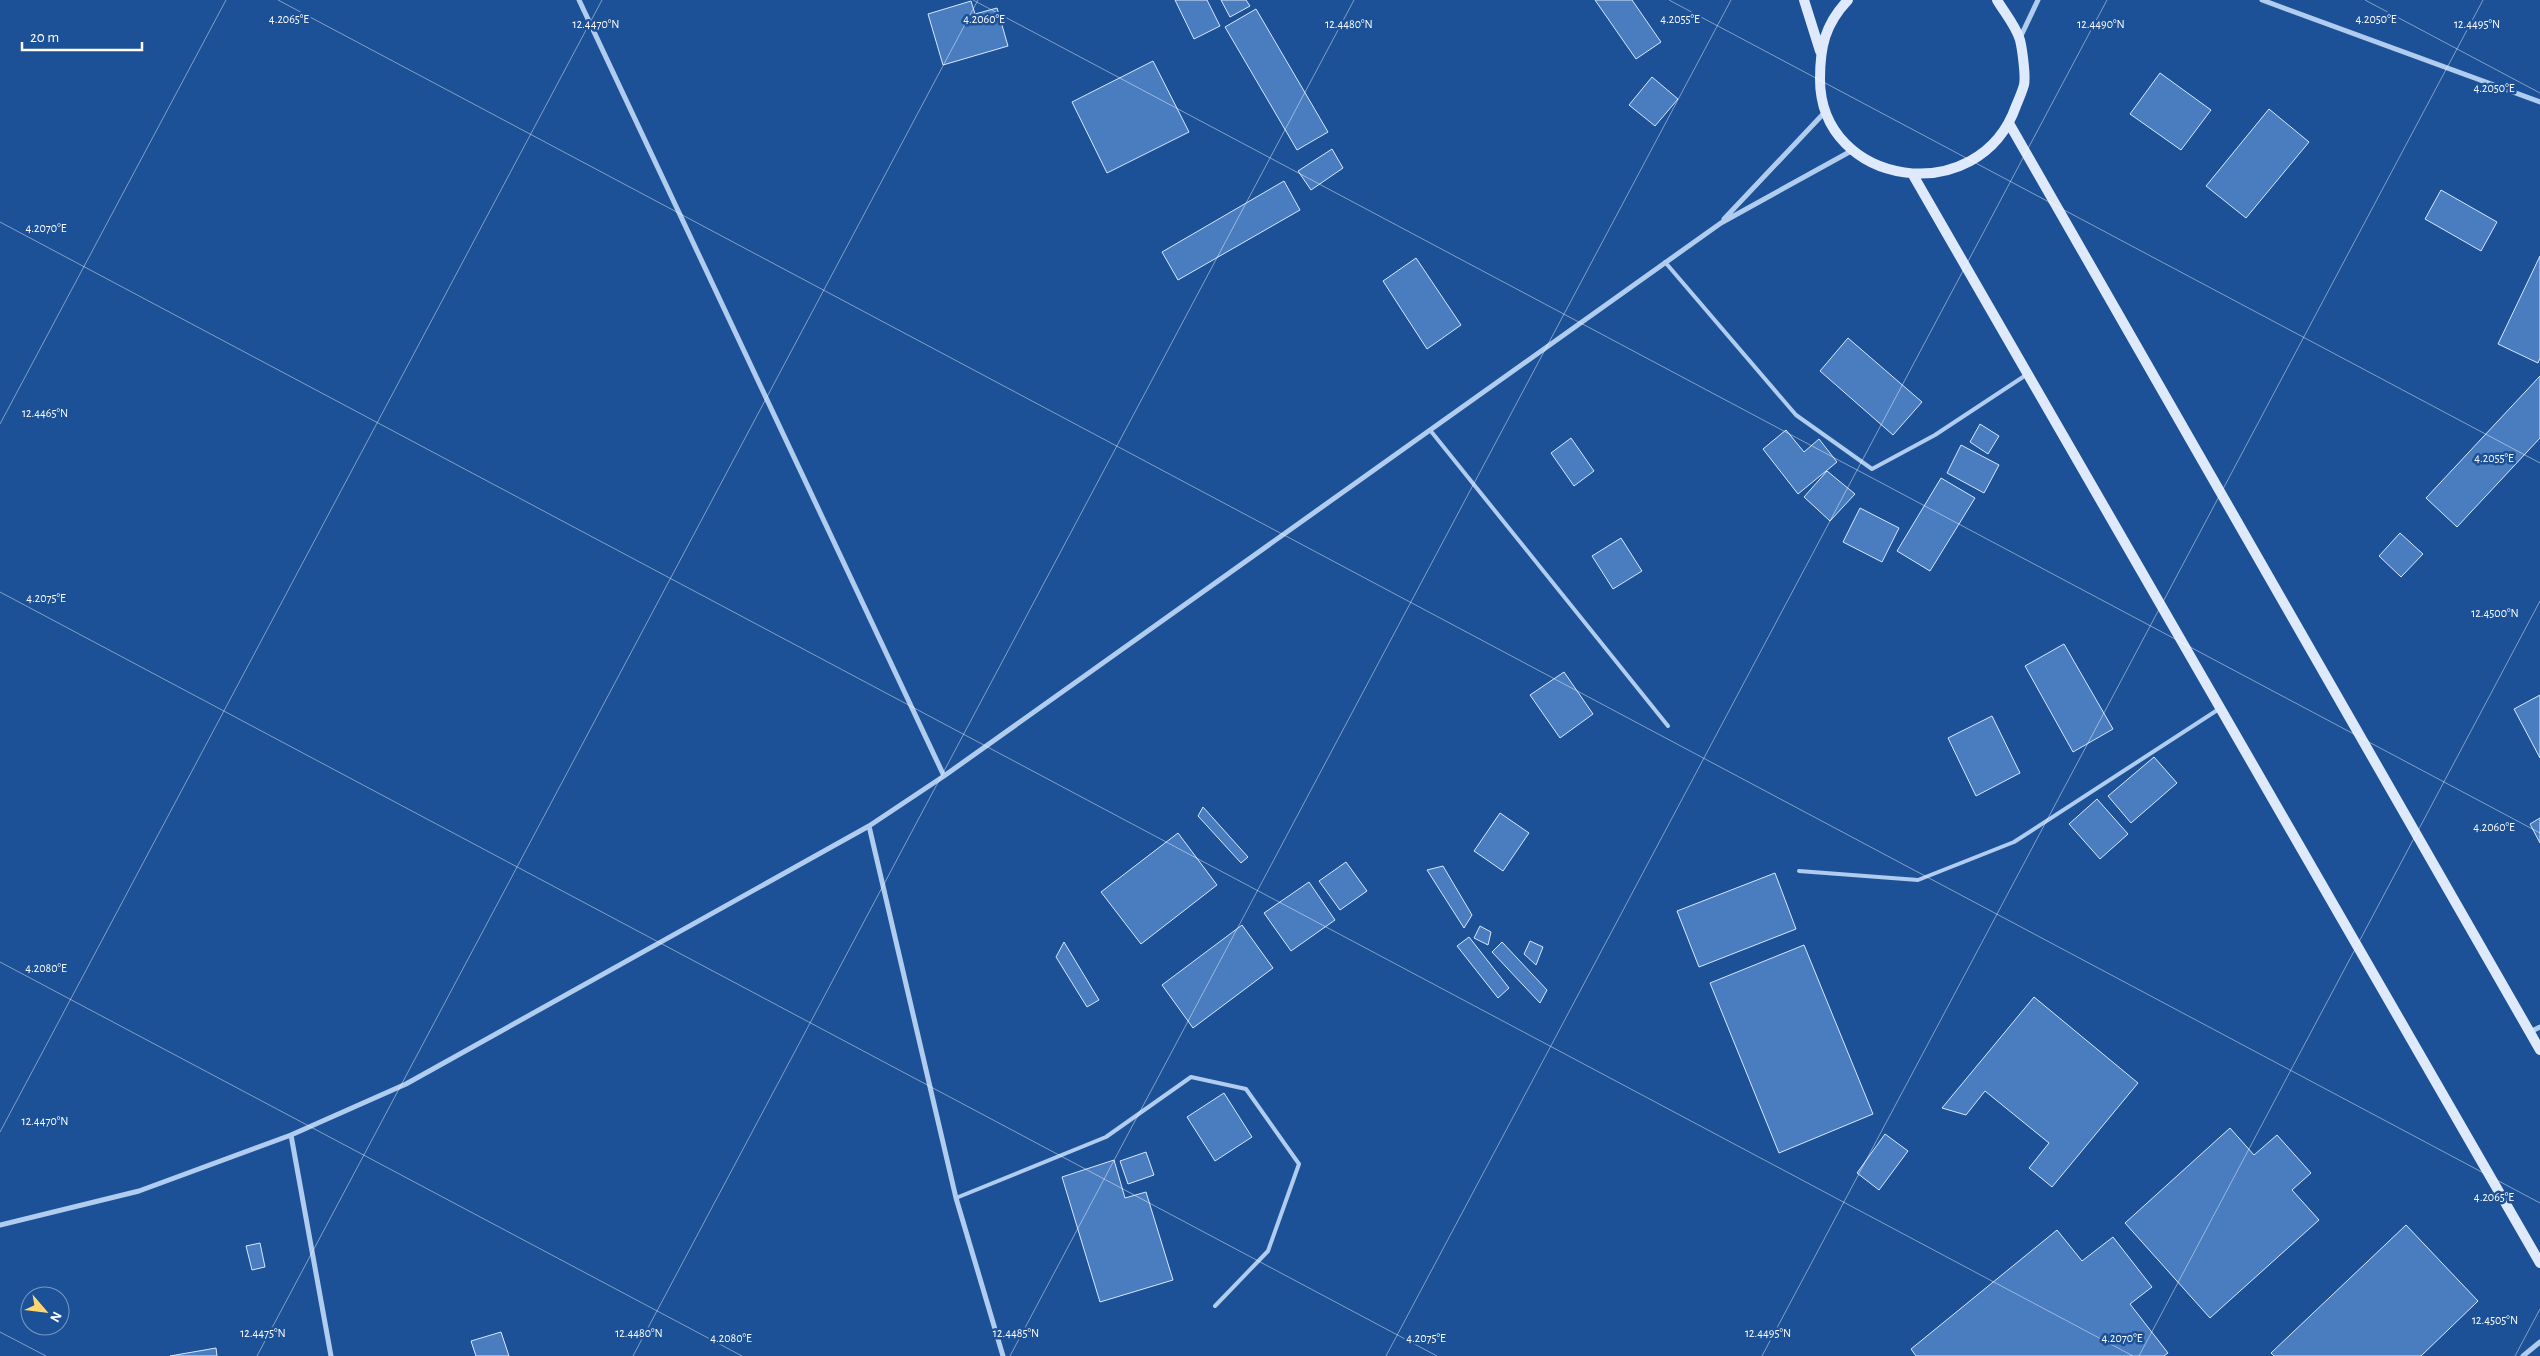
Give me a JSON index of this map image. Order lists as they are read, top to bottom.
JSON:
{
  "scale_bar": "20 m",
  "north": "bottom right",
  "coordinates": [
    "4.2050°E",
    "4.2065°E",
    "4.2060°E",
    "4.2055°E",
    "12.4470°N",
    "12.4480°N",
    "12.4490°N",
    "12.4495°N",
    "4.2070°E",
    "12.4465°N",
    "4.2075°E",
    "12.4500°N",
    "4.2080°E",
    "12.4505°N",
    "12.4475°N",
    "12.4485°N"
  ]
}
